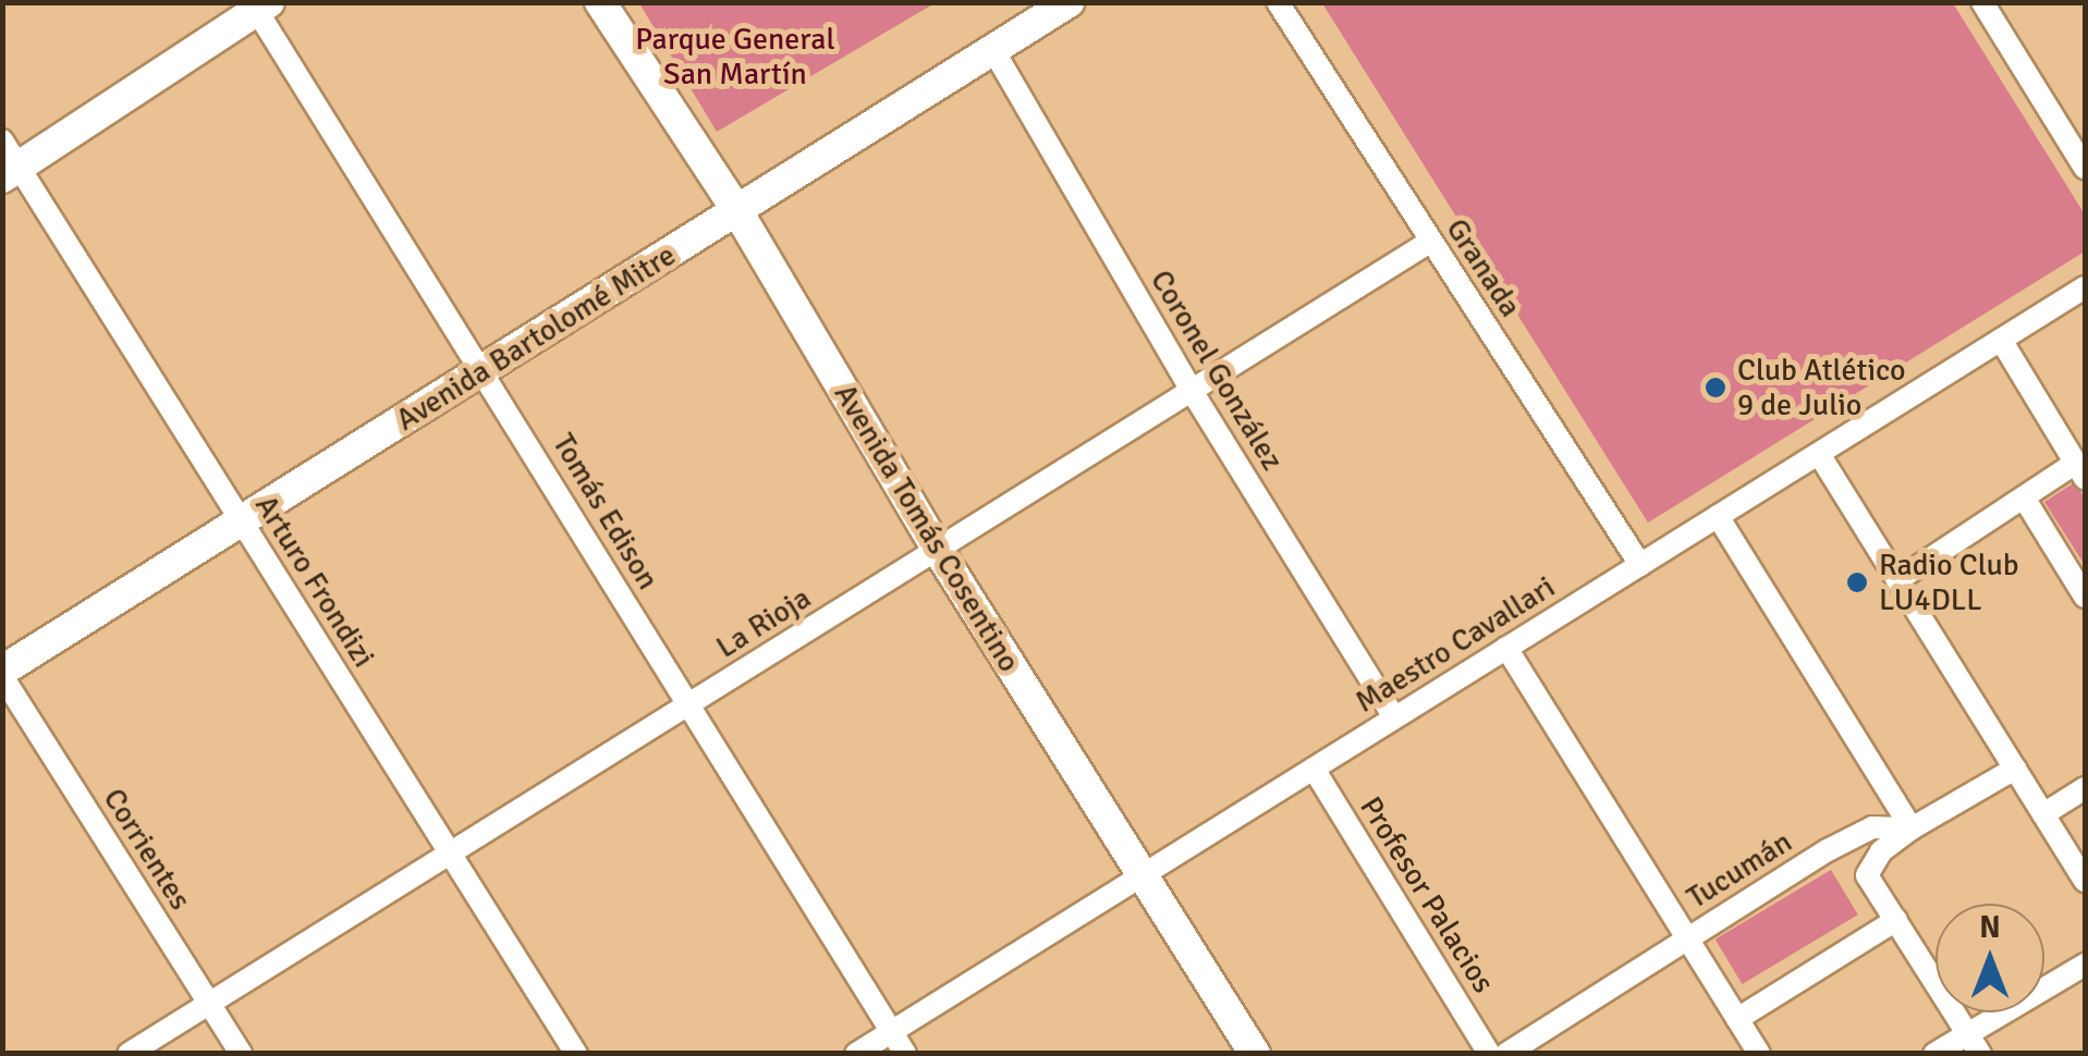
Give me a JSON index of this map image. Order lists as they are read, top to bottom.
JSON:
{
  "streets": {
    "main road": ["Avenida Bartolomé Mitre", "Avenida Tomás Cosentino"],
    "street": [
      "Granada",
      "Coronel González",
      "Tomás Edison",
      "Arturo Frondizi",
      "La Rioja",
      "Maestro Cavallari",
      "Corrientes",
      "Tucumán",
      "Profesor Palacios"
    ]
  },
  "crossings": [
    ["Granada", "La Rioja"],
    ["Granada", "Maestro Cavallari"],
    ["Avenida Bartolomé Mitre", "Coronel González"],
    ["Avenida Bartolomé Mitre", "Tomás Edison"],
    ["Avenida Bartolomé Mitre", "Avenida Tomás Cosentino"],
    ["Avenida Bartolomé Mitre", "Arturo Frondizi"],
    ["Avenida Bartolomé Mitre", "Corrientes"],
    ["Coronel González", "La Rioja"],
    ["Coronel González", "Maestro Cavallari"],
    ["Tomás Edison", "La Rioja"],
    ["Tomás Edison", "Maestro Cavallari"],
    ["Avenida Tomás Cosentino", "La Rioja"],
    ["Avenida Tomás Cosentino", "Maestro Cavallari"],
    ["Arturo Frondizi", "La Rioja"],
    ["La Rioja", "Corrientes"],
    ["Maestro Cavallari", "Profesor Palacios"]
  ],
  "parks": ["Parque General San Martín"],
  "places": ["Club Atlético 9 de Julio", "Radio Club LU4DLL"],
  "north": "top"
}
